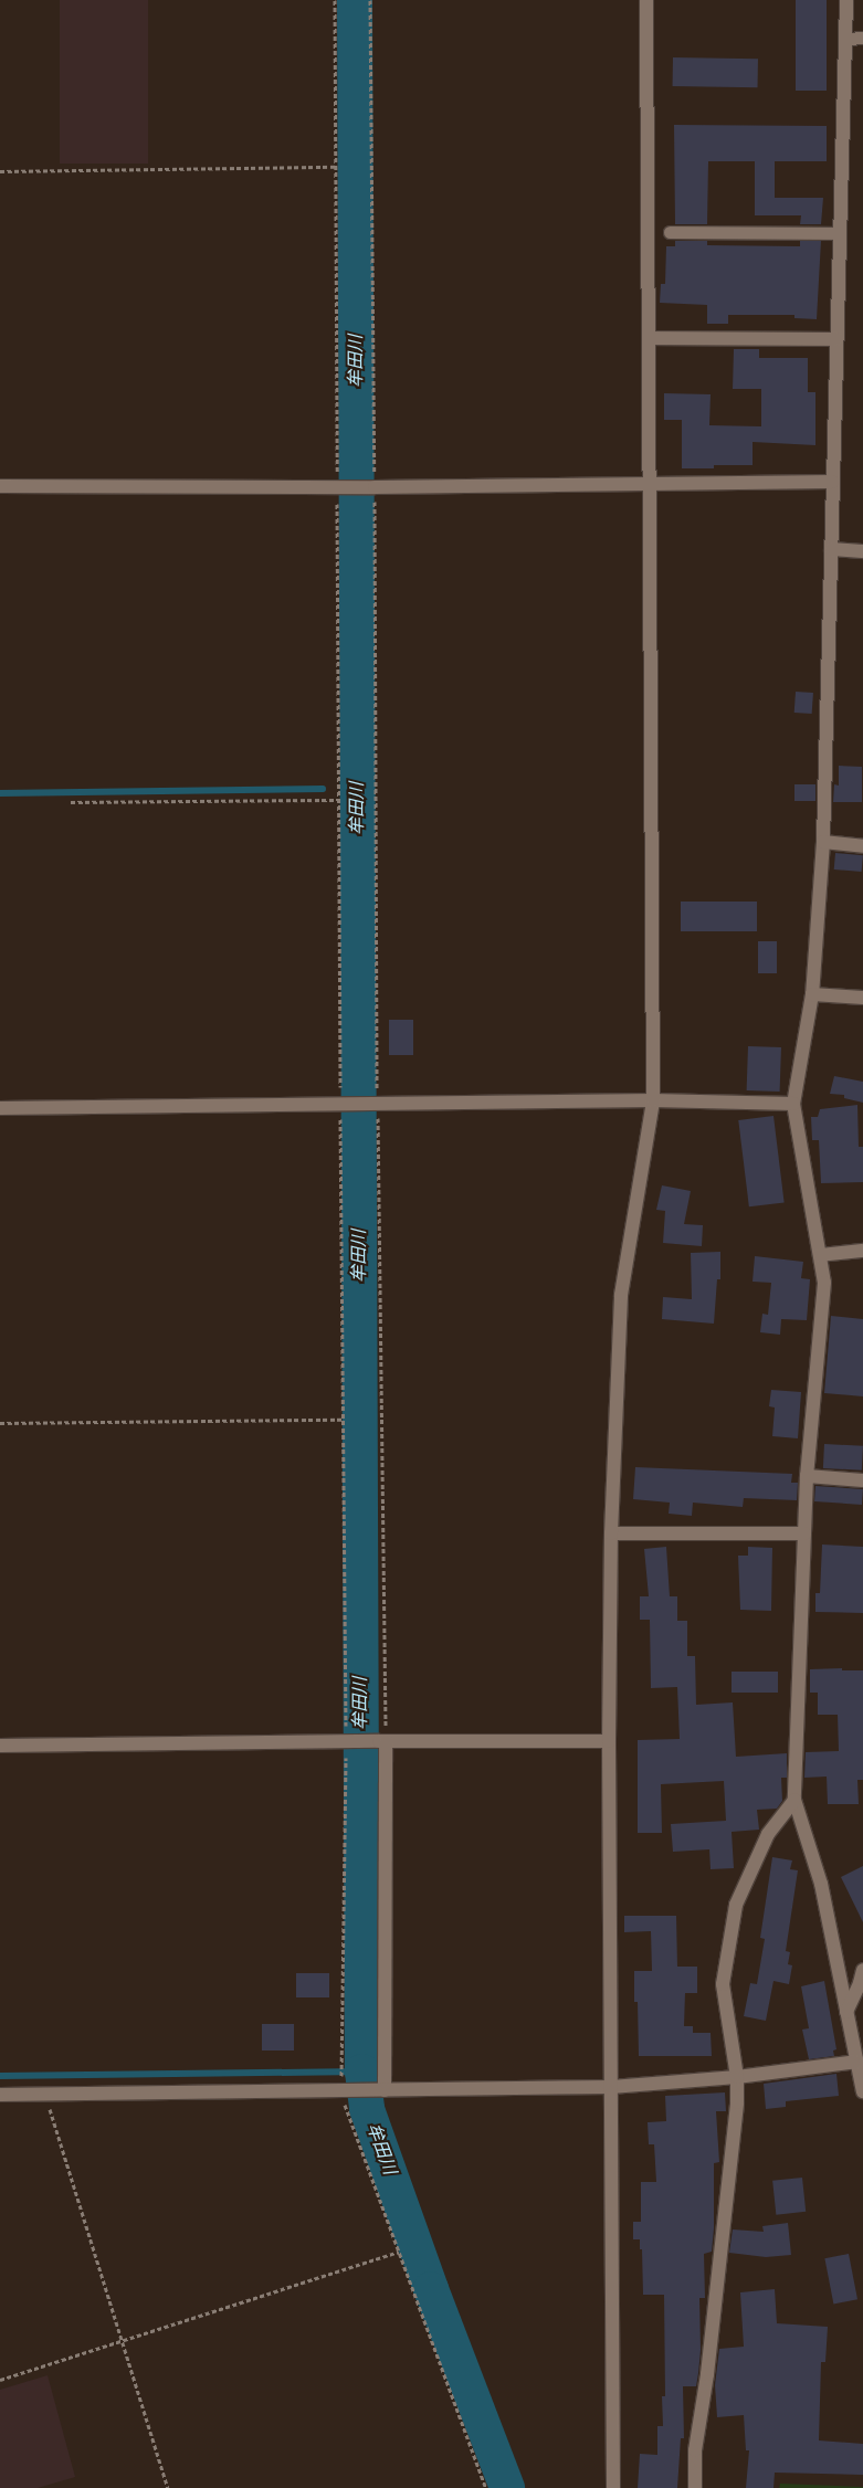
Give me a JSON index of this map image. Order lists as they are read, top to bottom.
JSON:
{
  "water": ["牟田川"]
}
